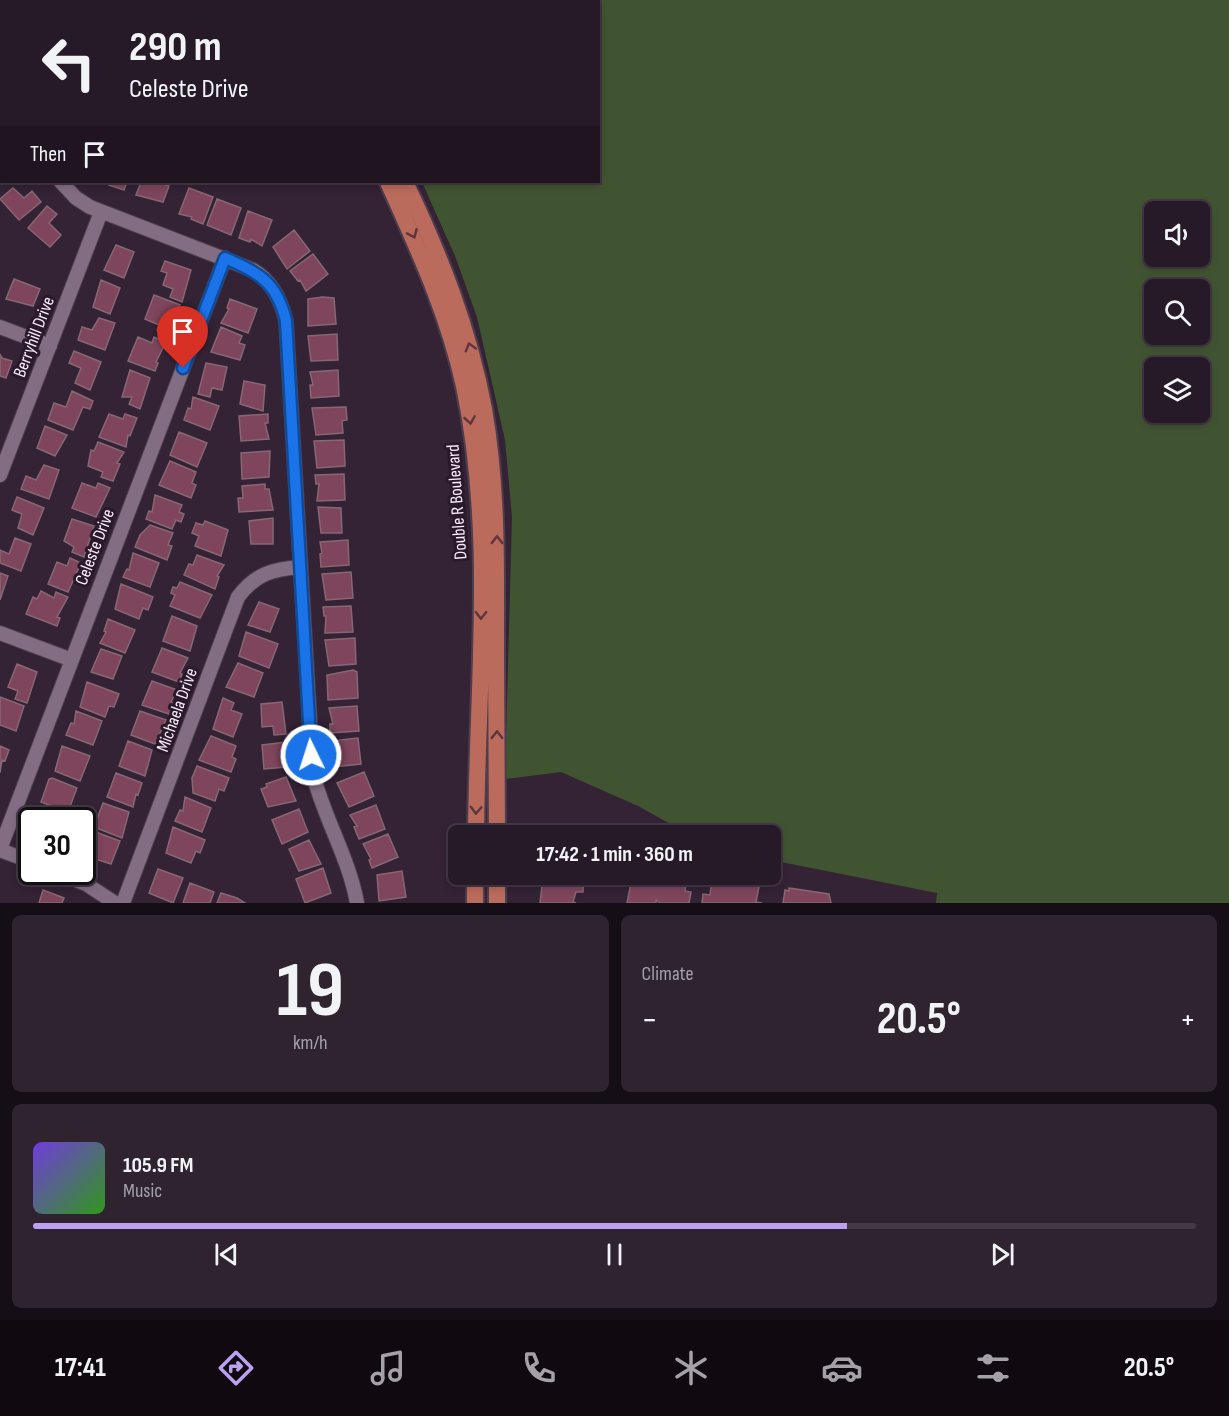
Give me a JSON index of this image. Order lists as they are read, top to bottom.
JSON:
{
  "streets": {
    "main road": ["Double R Boulevard"],
    "street": ["Berryhill Drive", "Celeste Drive", "Michaela Drive"]
  },
  "page": {
    "turn": ["290 m", "Celeste Drive"],
    "then": "Then",
    "limit": "30",
    "trip": "17:42 · 1 min · 360 m",
    "tile": [
      ["19", "km/h"],
      "Climate"
    ],
    "heat": ["−", "20.5°", "+"],
    "song": ["105.9 FM", "Music"],
    "tabs": ["17:41", "20.5°"]
  }
}
